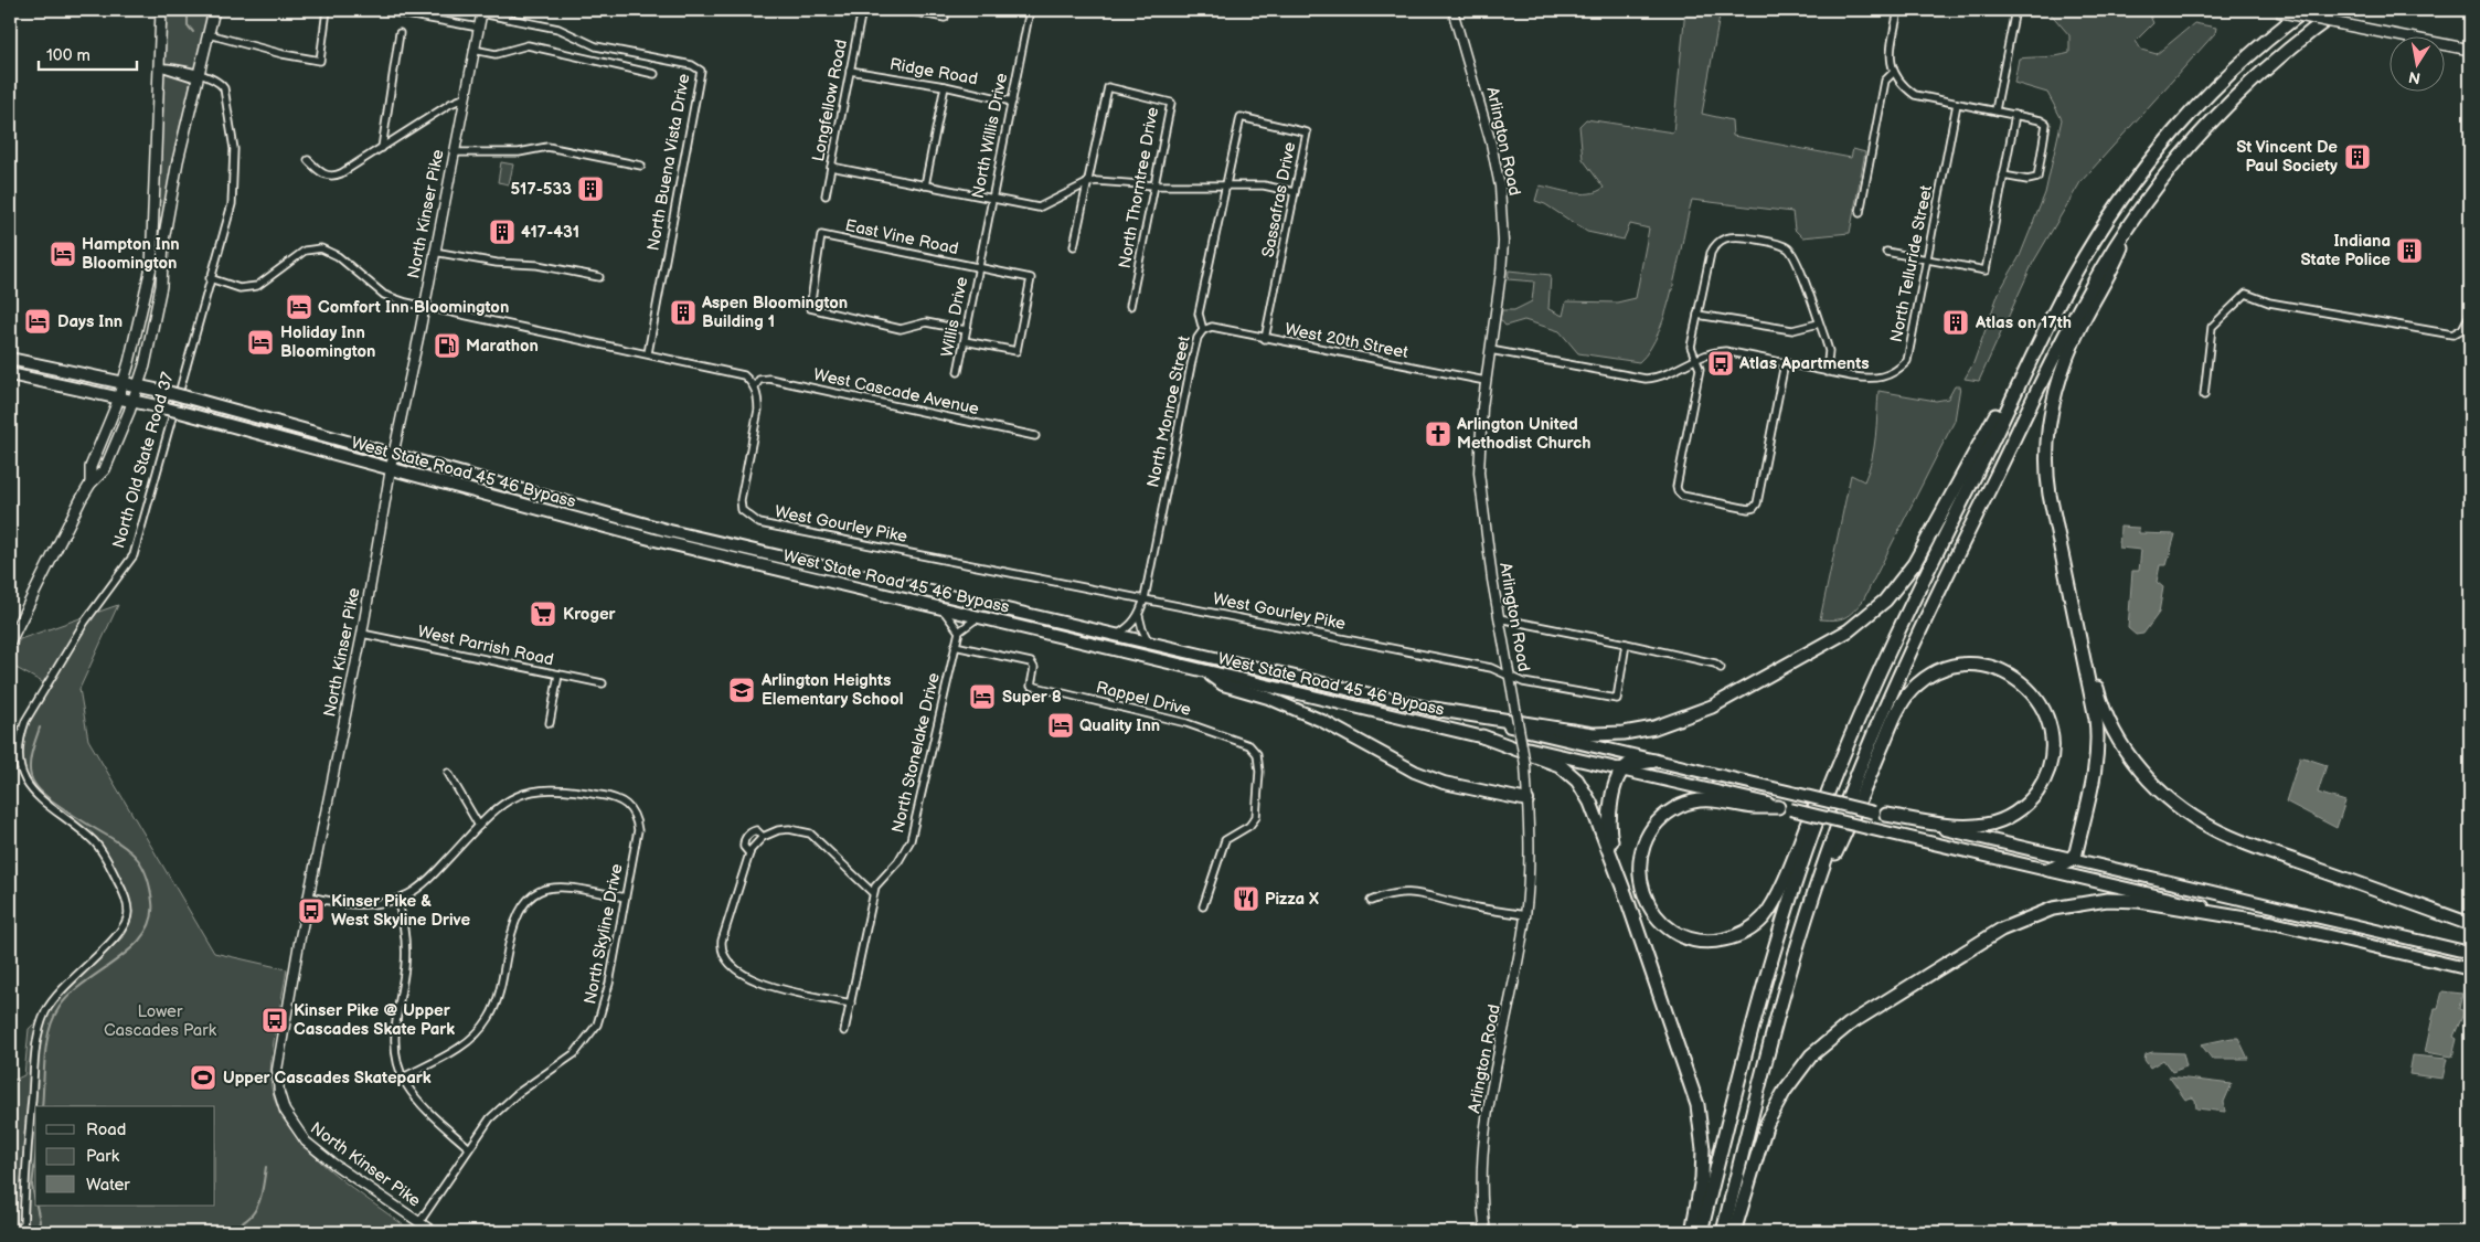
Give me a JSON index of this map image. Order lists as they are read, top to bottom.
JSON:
{
  "streets": {
    "highway": ["West State Road 45 46 Bypass"],
    "street": [
      "Ridge Road",
      "Longfellow Road",
      "North Willis Drive",
      "Arlington Road",
      "North Buena Vista Drive",
      "North Thorntree Drive",
      "Sassafras Drive",
      "North Kinser Pike",
      "East Vine Road",
      "North Telluride Street",
      "Willis Drive",
      "West 20th Street",
      "West Cascade Avenue",
      "North Monroe Street",
      "North Old State Road 37",
      "West Gourley Pike",
      "West Parrish Road",
      "Rappel Drive",
      "North Stonelake Drive",
      "North Skyline Drive"
    ]
  },
  "crossings": [
    ["Ridge Road", "Longfellow Road"],
    ["Ridge Road", "North Willis Drive"],
    ["North Willis Drive", "East Vine Road"],
    ["North Willis Drive", "Willis Drive"],
    ["Arlington Road", "North Telluride Street"],
    ["Arlington Road", "West 20th Street"],
    ["Arlington Road", "West Gourley Pike"],
    ["North Buena Vista Drive", "North Kinser Pike"],
    ["Sassafras Drive", "West 20th Street"],
    ["Sassafras Drive", "North Monroe Street"],
    ["North Kinser Pike", "West State Road 45 46 Bypass"],
    ["North Kinser Pike", "West Parrish Road"],
    ["North Kinser Pike", "North Skyline Drive"],
    ["East Vine Road", "Willis Drive"],
    ["West 20th Street", "North Monroe Street"],
    ["West Cascade Avenue", "West Gourley Pike"],
    ["North Monroe Street", "West Gourley Pike"],
    ["Rappel Drive", "North Stonelake Drive"]
  ],
  "parks": ["Lower Cascades Park"],
  "places": {
    "building": [
      "St Vincent De Paul Society",
      "517-533",
      "417-431",
      "Indiana State Police",
      "Aspen Bloomington Building 1",
      "Atlas on 17th"
    ],
    "hotel": [
      "Hampton Inn Bloomington",
      "Comfort Inn Bloomington",
      "Days Inn",
      "Holiday Inn Bloomington",
      "Super 8",
      "Quality Inn"
    ],
    "fuel station": ["Marathon"],
    "bus stop": ["Atlas Apartments", "Kinser Pike & West Skyline Drive", "Kinser Pike @ Upper Cascades Skate Park"],
    "church": ["Arlington United Methodist Church"],
    "supermarket": ["Kroger"],
    "school or university": ["Arlington Heights Elementary School"],
    "restaurant": ["Pizza X"],
    "sports": ["Upper Cascades Skatepark"]
  },
  "legend": ["Road", "Park", "Water"],
  "scale_bar": "100 m",
  "north": "bottom"
}
